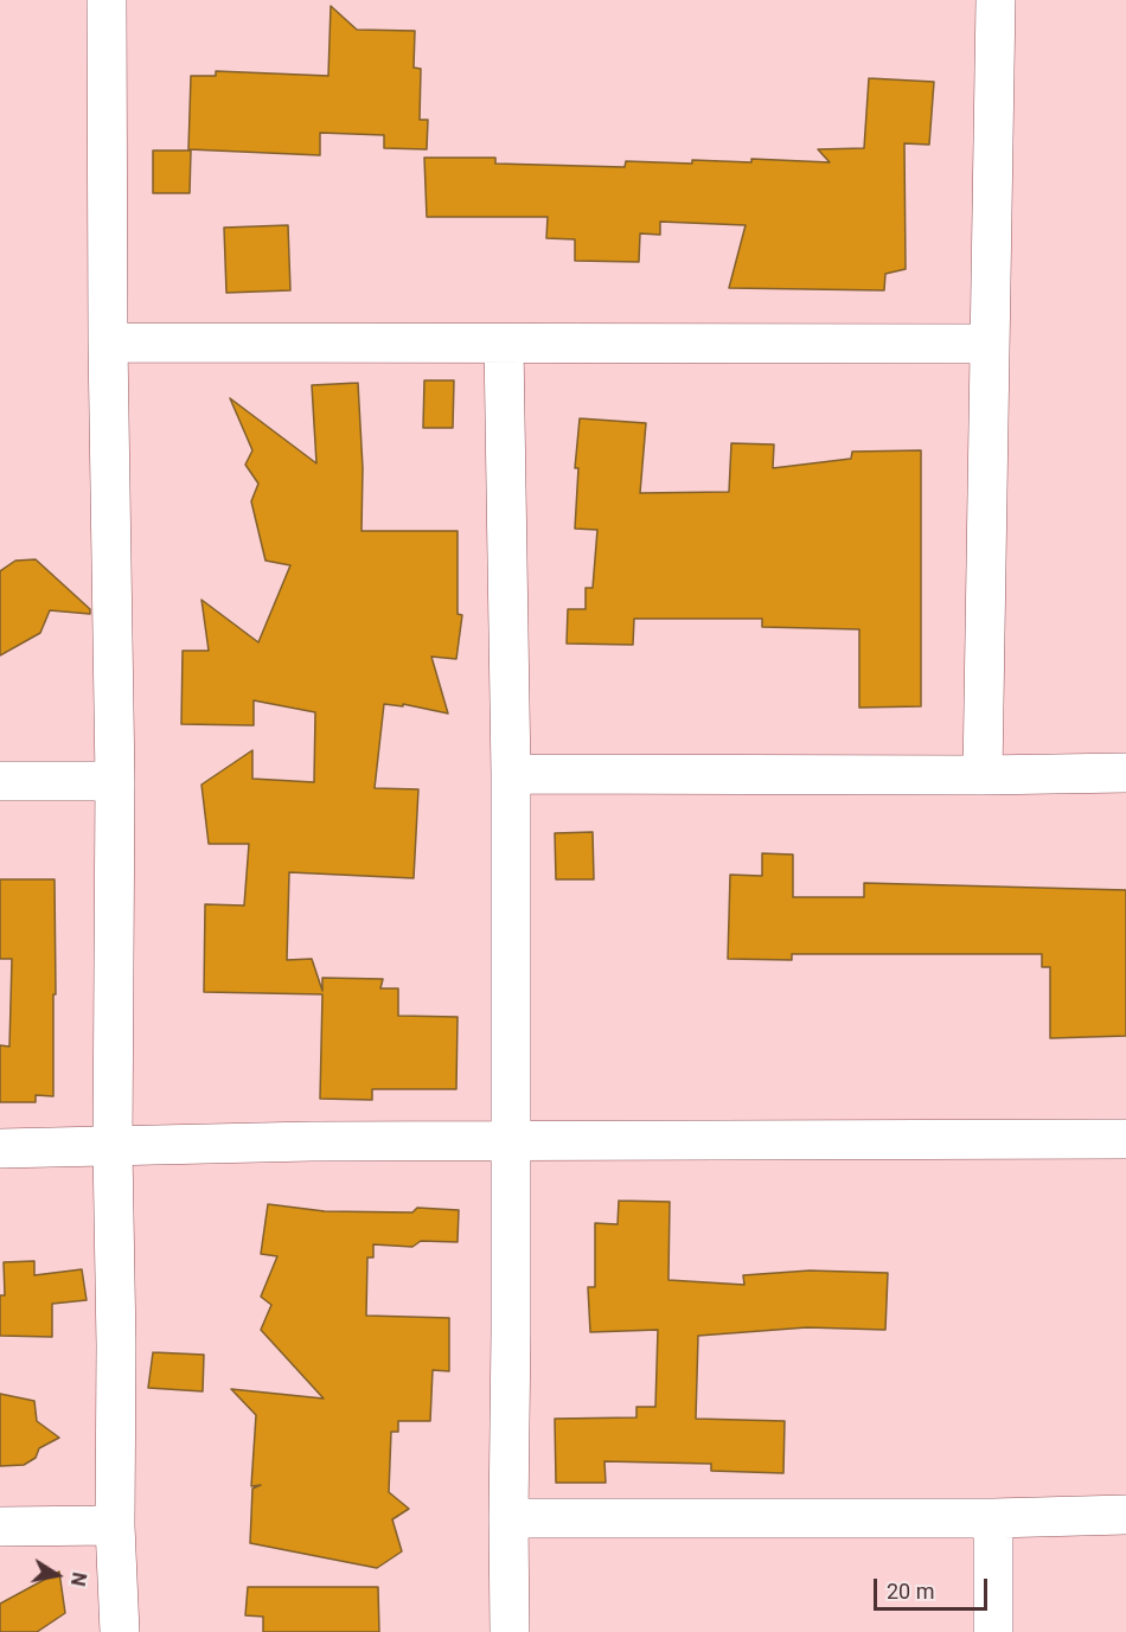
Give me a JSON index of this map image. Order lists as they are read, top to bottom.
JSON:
{
  "scale_bar": "20 m",
  "north": "right"
}
